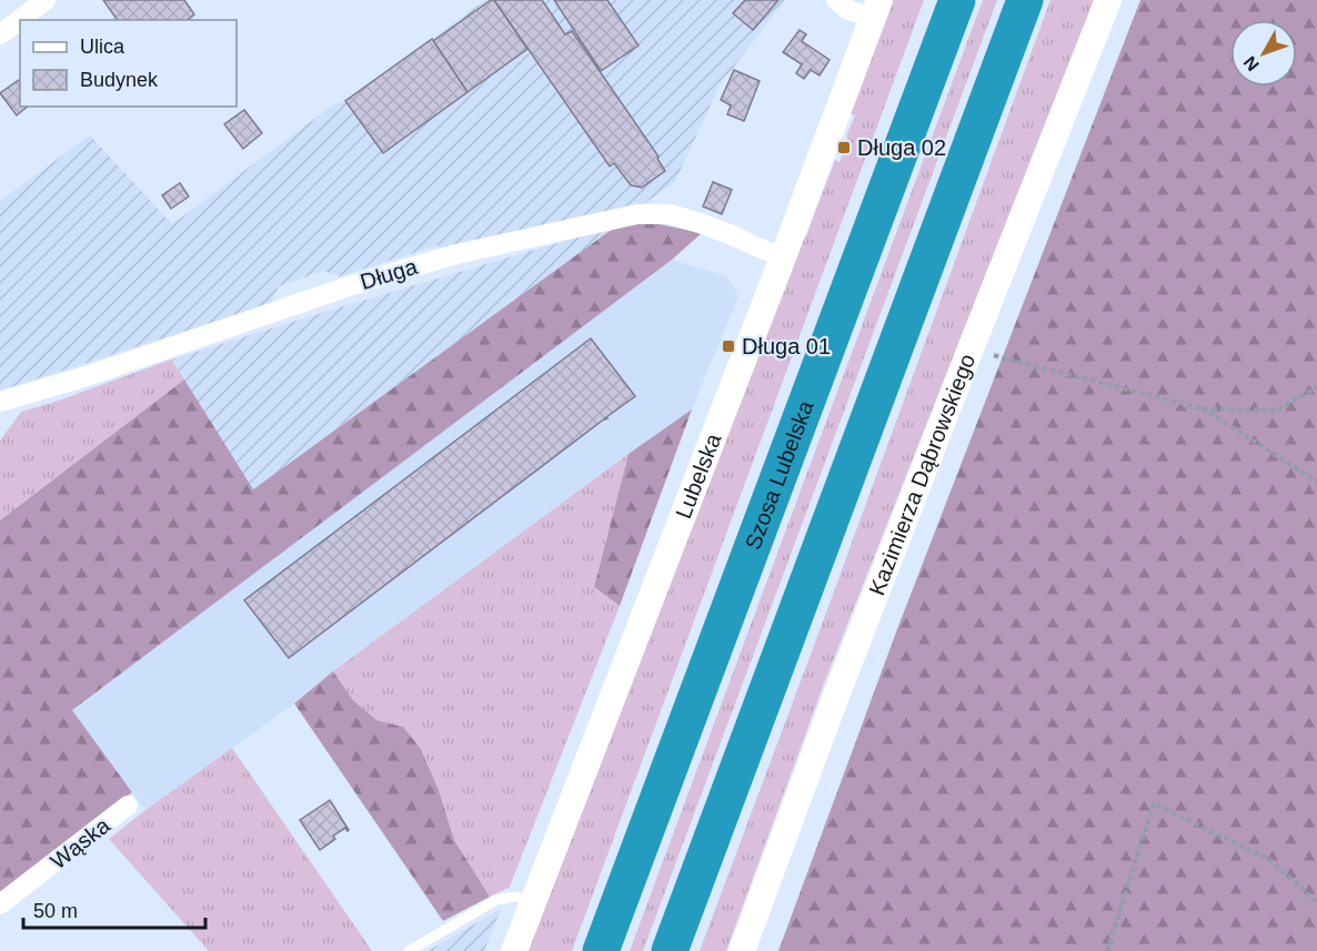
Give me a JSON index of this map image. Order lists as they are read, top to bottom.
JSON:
{
  "streets": {
    "highway": ["Szosa Lubelska"],
    "street": [
      "Długa",
      "Kazimierza Dąbrowskiego",
      "Lubelska",
      "Wąska"
    ]
  },
  "crossings": [
    ["Długa", "Lubelska"]
  ],
  "places": {
    "transit": ["Długa 02", "Długa 01"]
  },
  "legend": ["Ulica", "Budynek"],
  "scale_bar": "50 m",
  "north": "bottom left"
}
